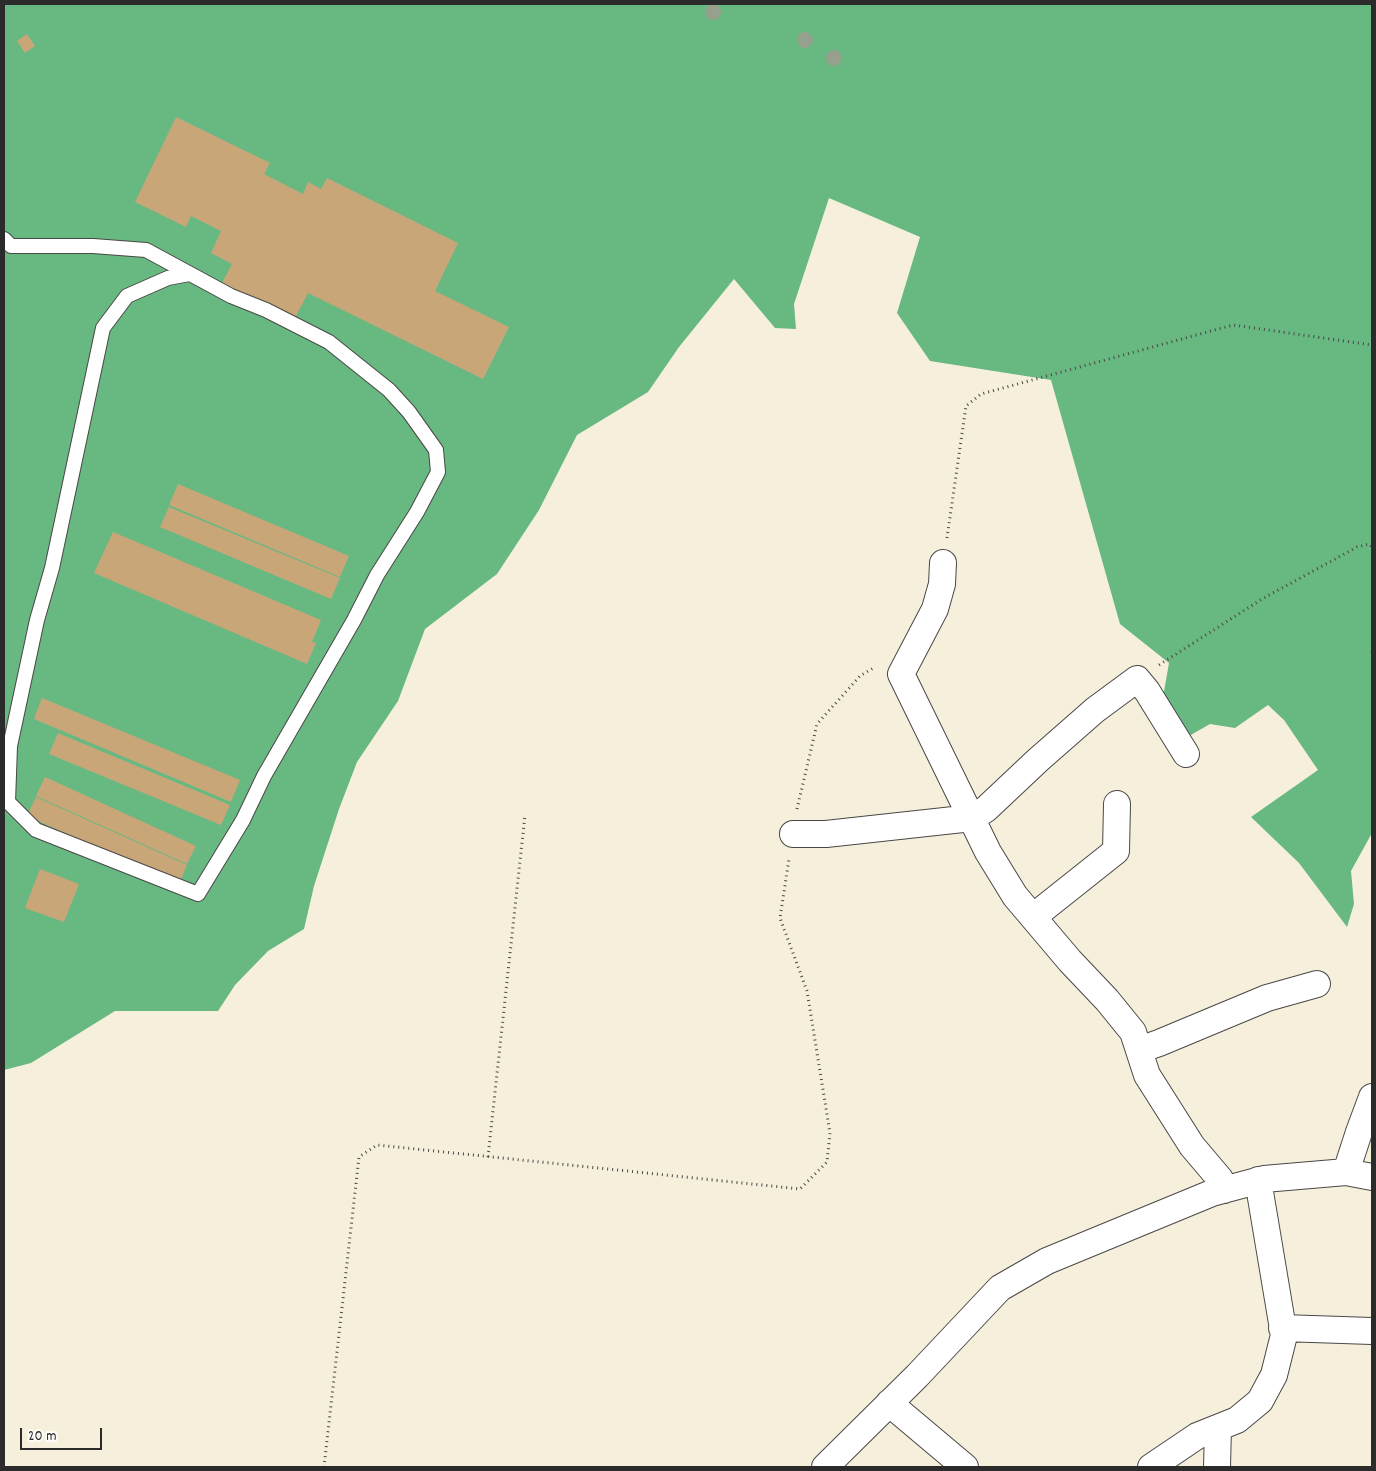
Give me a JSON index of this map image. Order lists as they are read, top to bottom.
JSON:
{
  "scale_bar": "20 m"
}
